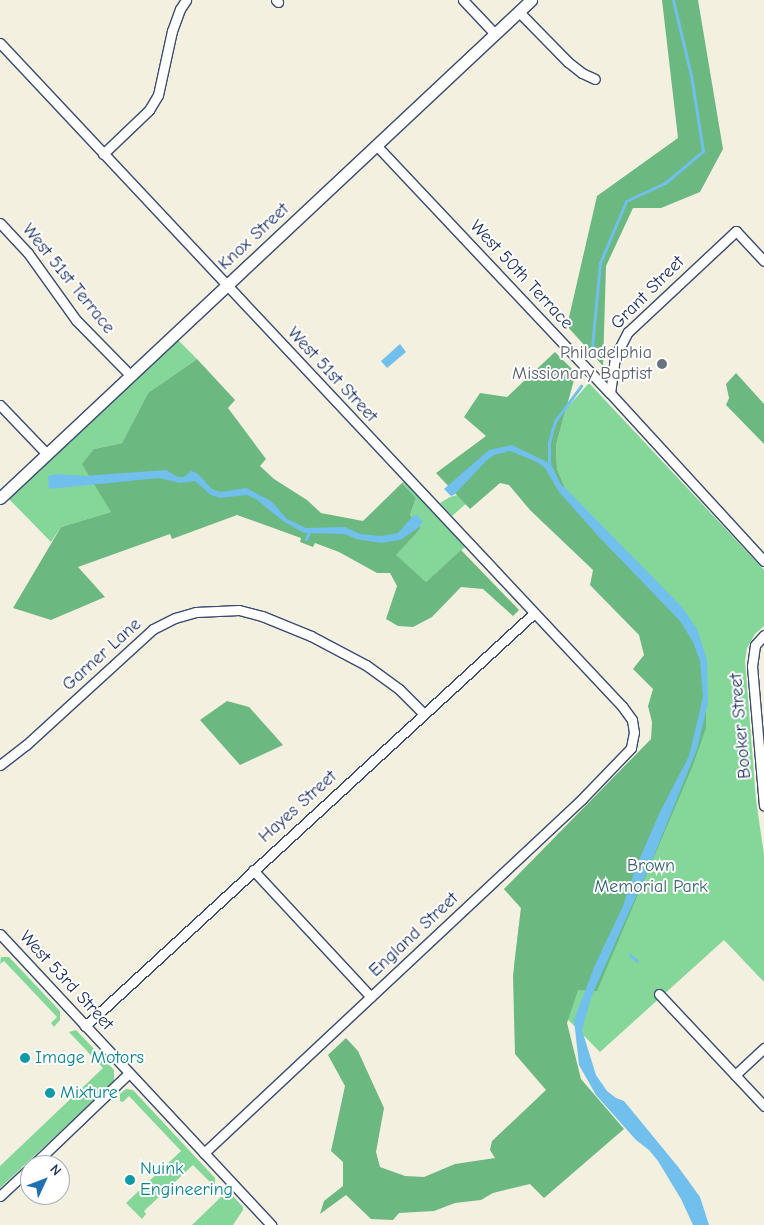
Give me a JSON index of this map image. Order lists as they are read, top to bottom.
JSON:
{
  "streets": {
    "street": [
      "Knox Street",
      "West 50th Terrace",
      "West 51st Terrace",
      "Grant Street",
      "West 51st Street",
      "Garner Lane",
      "Booker Street",
      "Hayes Street",
      "England Street",
      "West 53rd Street"
    ]
  },
  "crossings": [
    ["Knox Street", "West 50th Terrace"],
    ["Knox Street", "West 51st Terrace"],
    ["Knox Street", "West 51st Street"],
    ["West 50th Terrace", "Grant Street"],
    ["West 51st Street", "Hayes Street"],
    ["West 51st Street", "England Street"],
    ["Garner Lane", "Hayes Street"],
    ["Hayes Street", "West 53rd Street"],
    ["England Street", "West 53rd Street"]
  ],
  "parks": ["Brown Memorial Park"],
  "places": [
    "Philadelphia Missionary Baptist",
    "Image Motors",
    "Mixture",
    "Nuink Engineering"
  ],
  "north": "top right"
}
